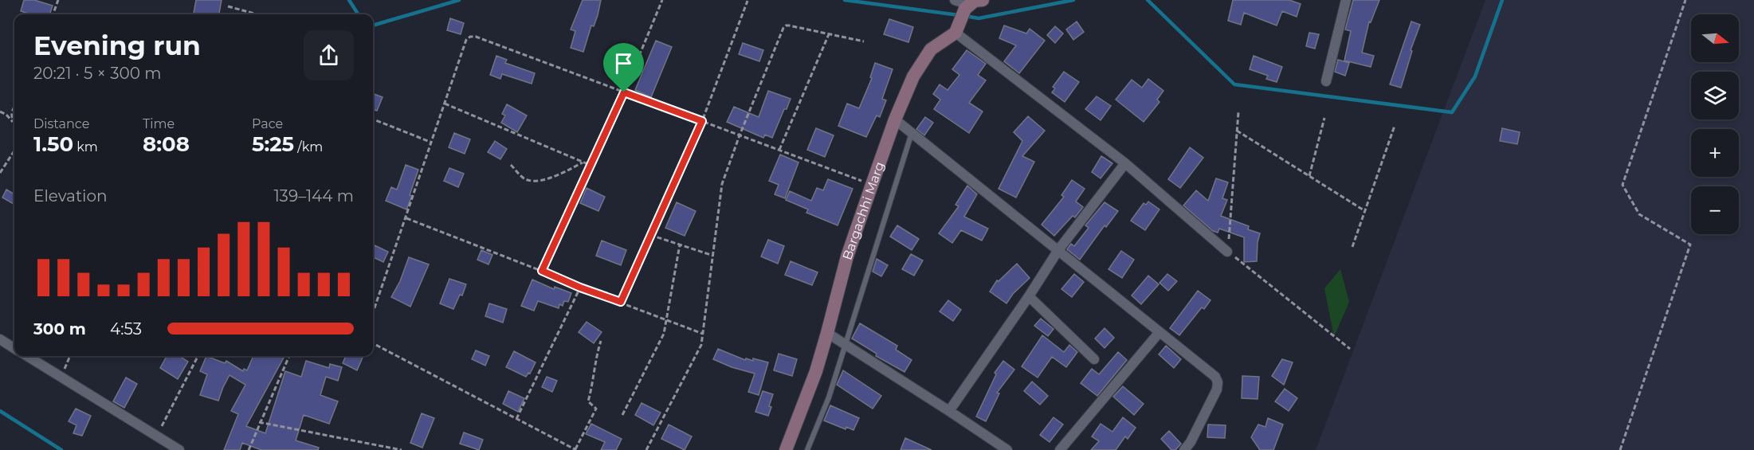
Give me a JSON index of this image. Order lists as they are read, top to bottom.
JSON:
{
  "streets": {
    "street": ["Bargachhi Marg"]
  },
  "north": "right",
  "page": {
    "map_buttons": ["+", "−"],
    "heading": ["Evening run", "20:21 · 5 × 300 m"],
    "stats": [
      ["Distance", "1.50 km"],
      ["Time", "8:08"],
      ["Pace", "5:25 /km"]
    ],
    "chart": ["Elevation", "139–144 m"],
    "list": [
      {
        "name": "300 m",
        "note": "4:53"
      }
    ]
  }
}
